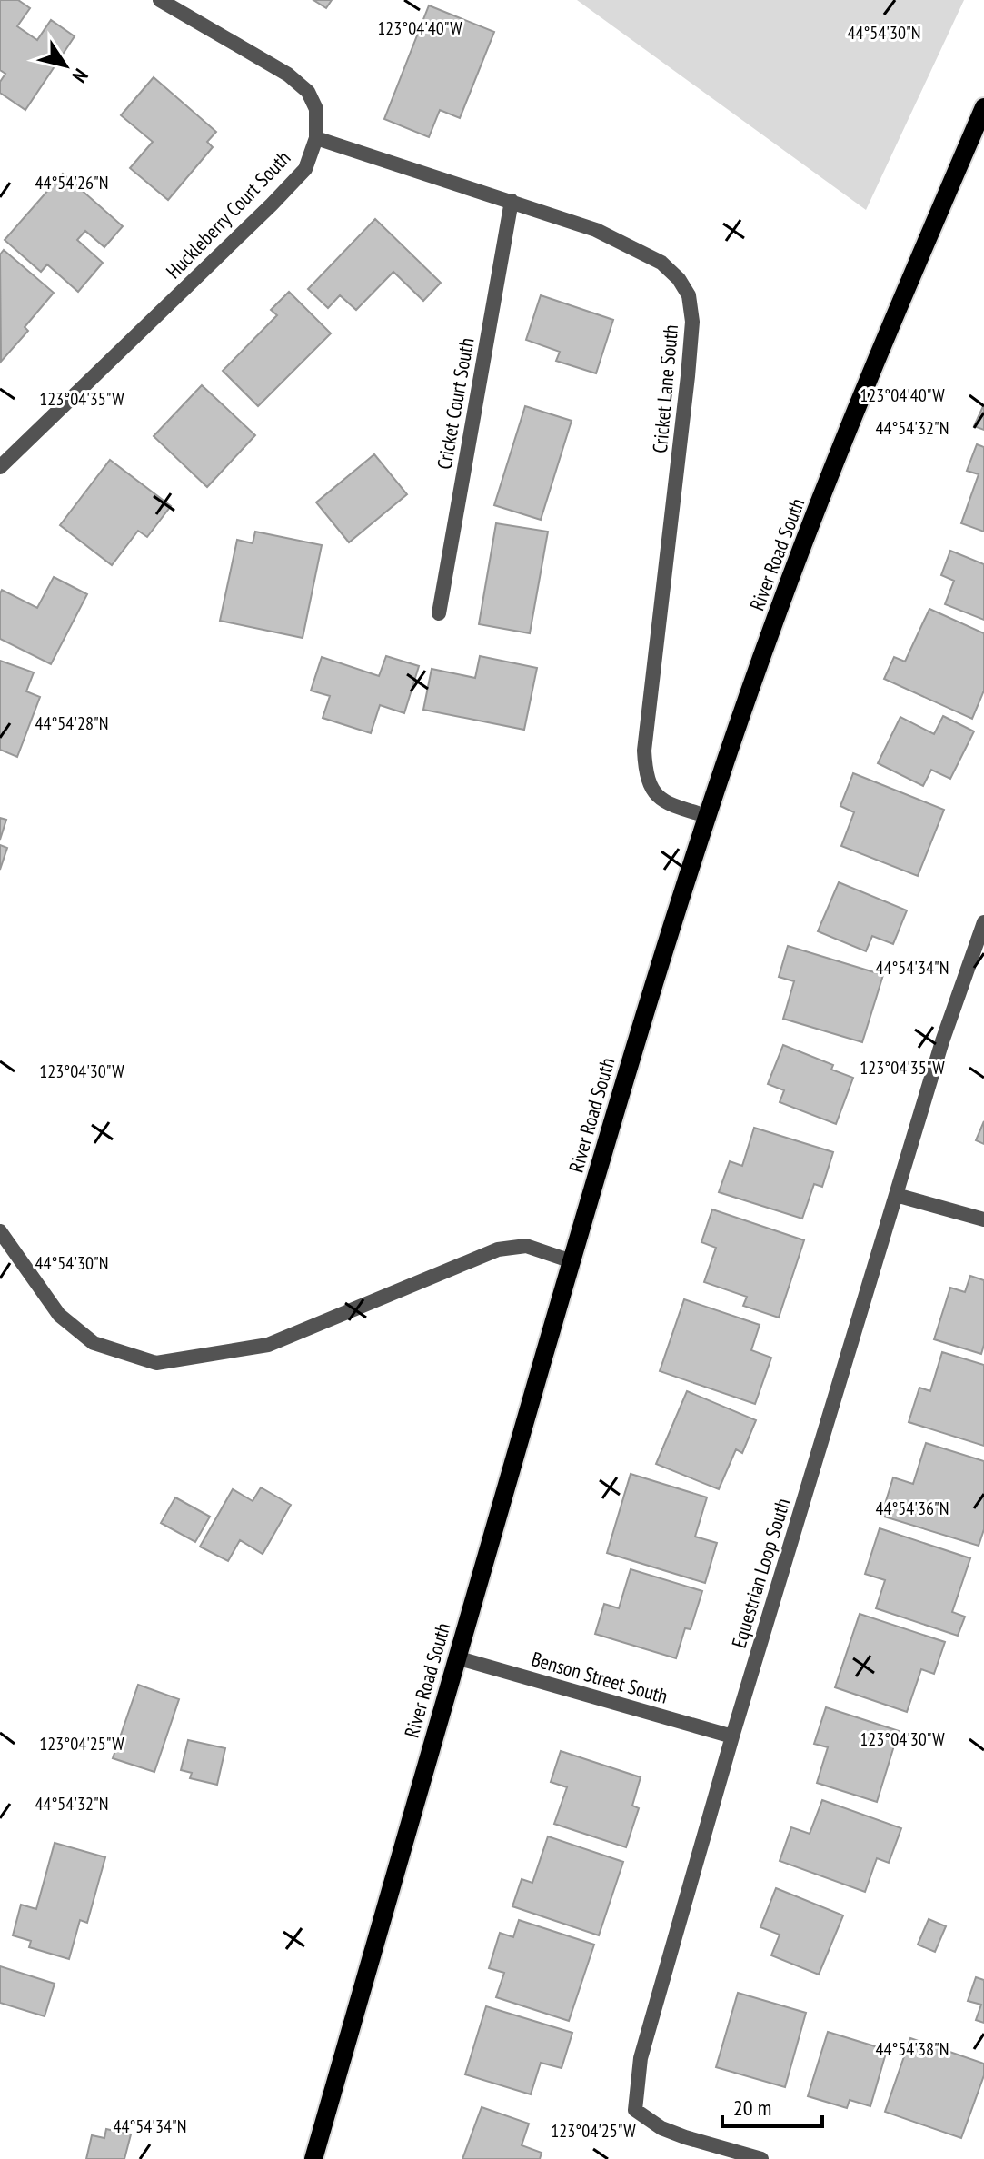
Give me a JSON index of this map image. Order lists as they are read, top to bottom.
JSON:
{
  "streets": {
    "main road": ["River Road South"],
    "street": [
      "Huckleberry Court South",
      "Cricket Lane South",
      "Cricket Court South",
      "Equestrian Loop South",
      "Benson Street South"
    ]
  },
  "crossings": [
    ["Huckleberry Court South", "Cricket Lane South"],
    ["Cricket Lane South", "Cricket Court South"],
    ["Cricket Lane South", "River Road South"],
    ["River Road South", "Benson Street South"],
    ["Equestrian Loop South", "Benson Street South"]
  ],
  "scale_bar": "20 m",
  "north": "bottom right",
  "coordinates": [
    "123°04'40\"W",
    "44°54'30\"N",
    "44°54'26\"N",
    "123°04'35\"W",
    "44°54'32\"N",
    "44°54'28\"N",
    "44°54'34\"N",
    "123°04'30\"W",
    "44°54'36\"N",
    "123°04'25\"W",
    "44°54'38\"N"
  ]
}
